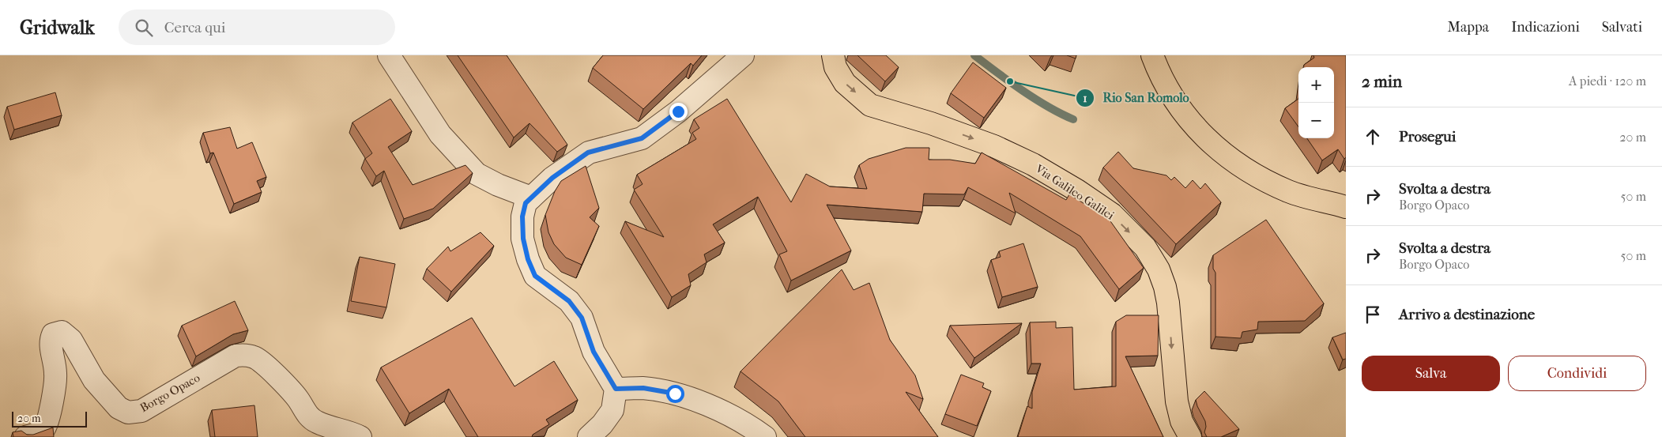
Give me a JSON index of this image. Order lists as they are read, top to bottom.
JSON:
{
  "streets": {
    "main road": ["Via Galileo Galilei"],
    "street": ["Borgo Opaco"]
  },
  "places": ["Rio San Romolo"],
  "scale_bar": "20 m",
  "page": {
    "header": "Gridwalk",
    "search": "Cerca qui",
    "nav": ["Mappa", "Indicazioni", "Salvati"],
    "heading": ["2 min", "A piedi · 120 m"],
    "map_buttons": ["+", "−"],
    "list": [
      ["Prosegui", "20 m"],
      ["Svolta a destra", "Borgo Opaco", "50 m"],
      ["Svolta a destra", "Borgo Opaco", "50 m"],
      "Arrivo a destinazione"
    ],
    "buttons": ["Salva", "Condividi"],
    "scale": "20 m"
  }
}
